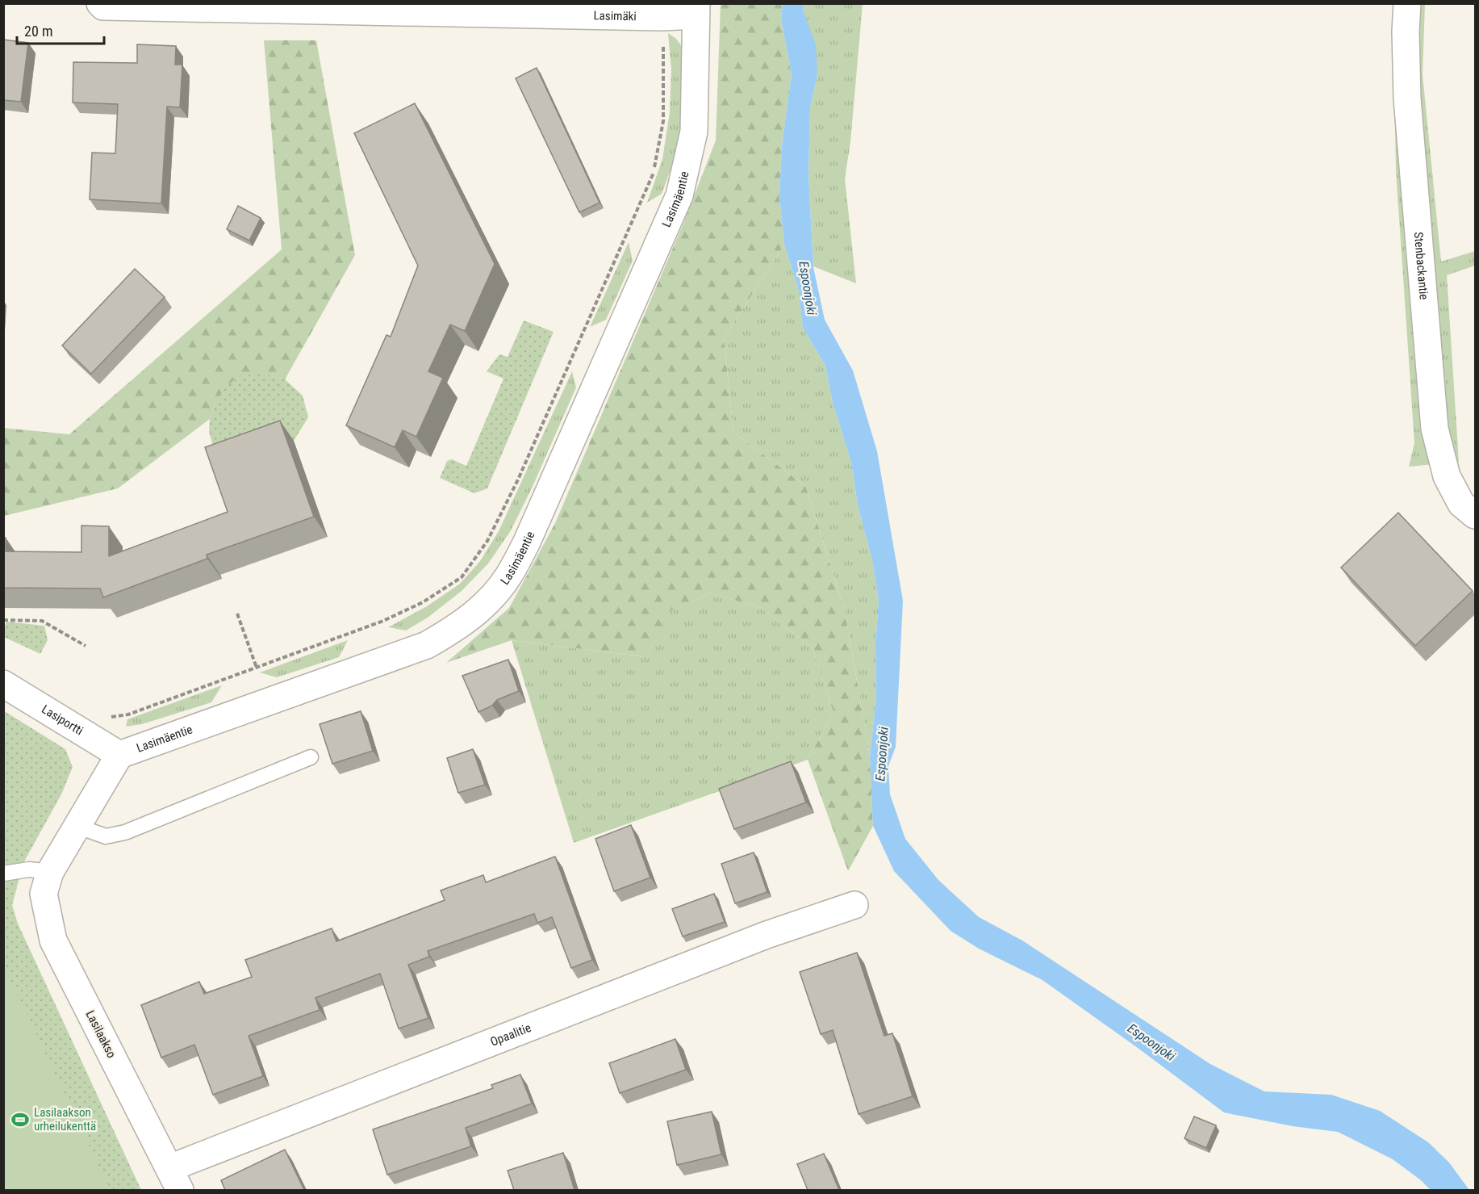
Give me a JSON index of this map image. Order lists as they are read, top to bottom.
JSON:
{
  "streets": {
    "street": [
      "Lasimäki",
      "Lasimäentie",
      "Stenbackantie",
      "Lasiportti",
      "Lasilaakso",
      "Opaalitie"
    ]
  },
  "crossings": [
    ["Lasimäki", "Lasimäentie"],
    ["Lasimäentie", "Lasiportti"],
    ["Lasilaakso", "Opaalitie"]
  ],
  "water": ["Espoonjoki"],
  "places": {
    "sports": ["Lasilaakson urheilukenttä"]
  },
  "scale_bar": "20 m"
}
